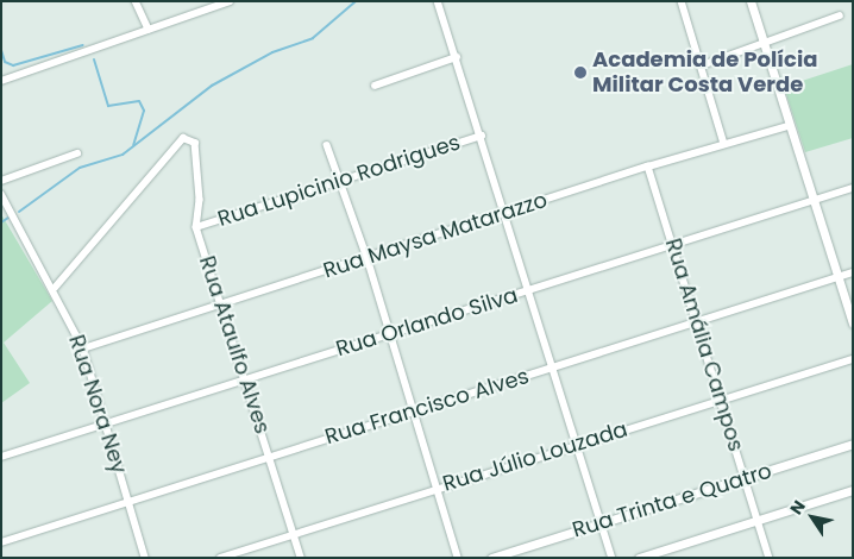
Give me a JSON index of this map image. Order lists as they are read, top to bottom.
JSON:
{
  "streets": {
    "street": [
      "Rua Lupicinio Rodrigues",
      "Rua Maysa Matarazzo",
      "Rua Orlando Silva",
      "Rua Ataulfo Alves",
      "Rua Amália Campos",
      "Rua Nora Ney",
      "Rua Francisco Alves",
      "Rua Júlio Louzada",
      "Rua Trinta e Quatro"
    ]
  },
  "crossings": [
    ["Rua Lupicinio Rodrigues", "Rua Ataulfo Alves"],
    ["Rua Maysa Matarazzo", "Rua Ataulfo Alves"],
    ["Rua Maysa Matarazzo", "Rua Amália Campos"],
    ["Rua Maysa Matarazzo", "Rua Nora Ney"],
    ["Rua Orlando Silva", "Rua Ataulfo Alves"],
    ["Rua Orlando Silva", "Rua Amália Campos"],
    ["Rua Orlando Silva", "Rua Nora Ney"],
    ["Rua Ataulfo Alves", "Rua Nora Ney"],
    ["Rua Ataulfo Alves", "Rua Francisco Alves"],
    ["Rua Ataulfo Alves", "Rua Júlio Louzada"],
    ["Rua Amália Campos", "Rua Francisco Alves"],
    ["Rua Amália Campos", "Rua Júlio Louzada"],
    ["Rua Amália Campos", "Rua Trinta e Quatro"],
    ["Rua Nora Ney", "Rua Francisco Alves"]
  ],
  "places": ["Academia de Polícia Militar Costa Verde"],
  "north": "top left"
}
